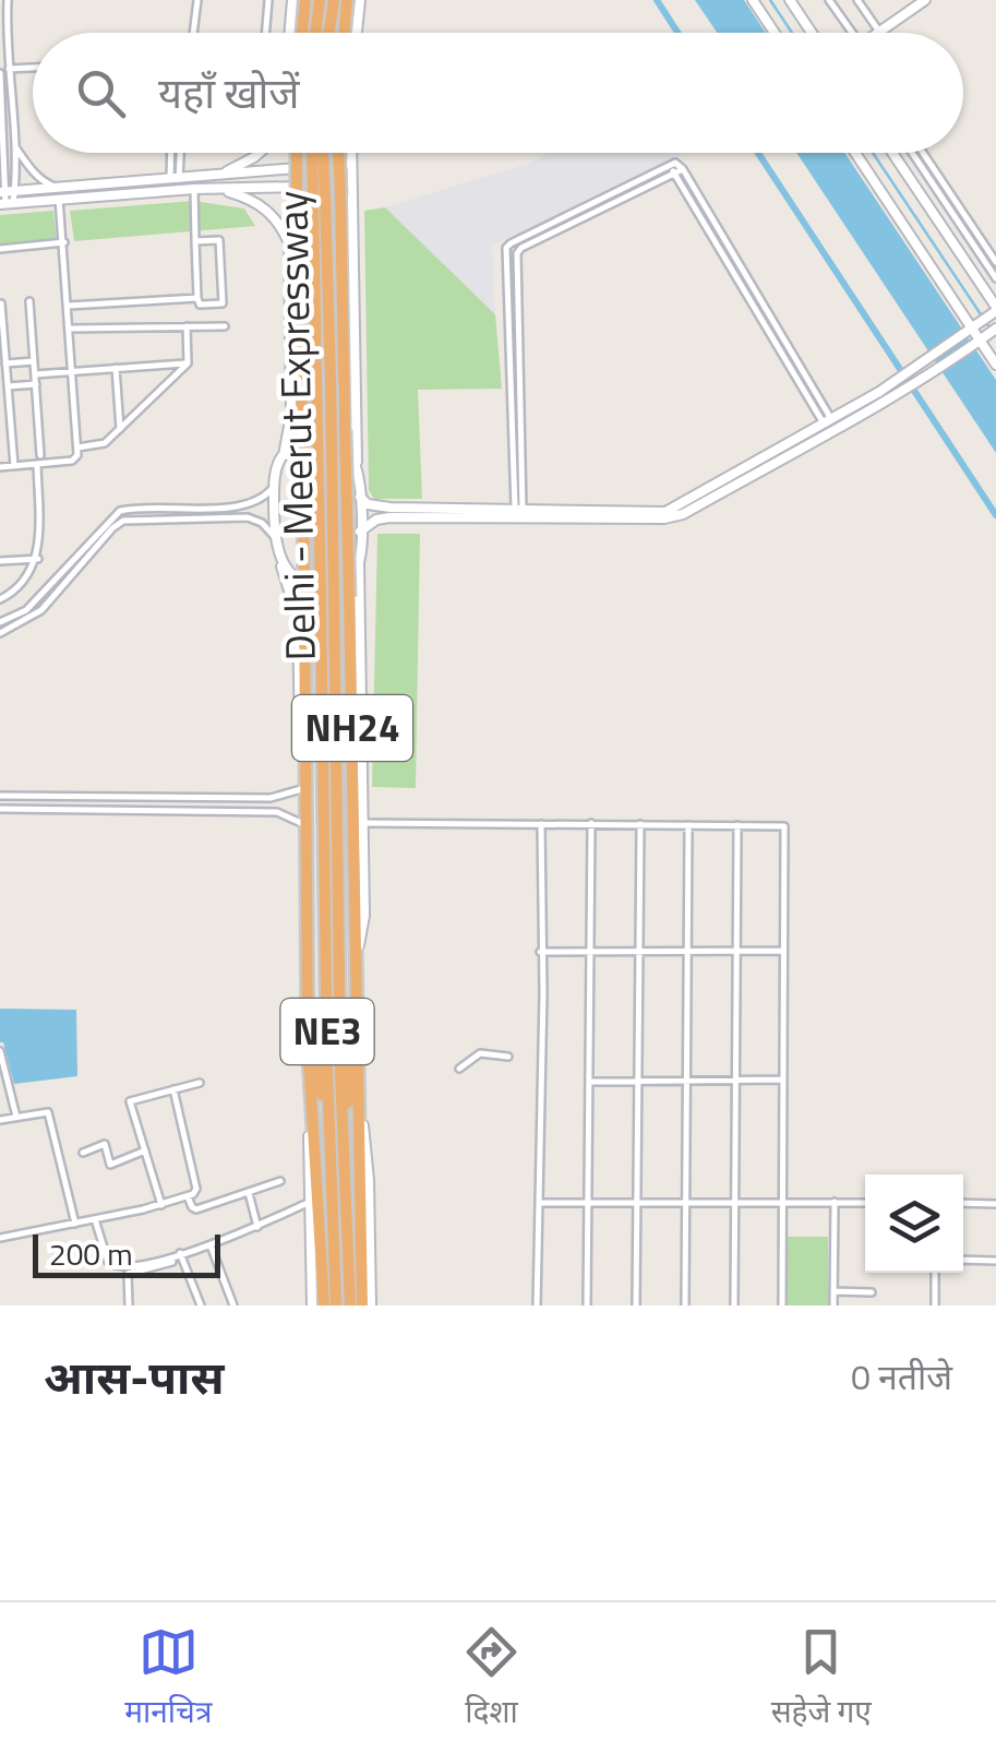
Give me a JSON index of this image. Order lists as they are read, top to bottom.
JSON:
{
  "streets": {
    "highway": ["Delhi - Meerut Expressway", "NH24", "NE3"]
  },
  "scale_bar": "200 m",
  "page": {
    "search": "यहाँ खोजें",
    "scale": "200 m",
    "heading": ["आस-पास", "0 नतीजे"],
    "nav": ["मानचित्र", "दिशा", "सहेजे गए"]
  }
}
